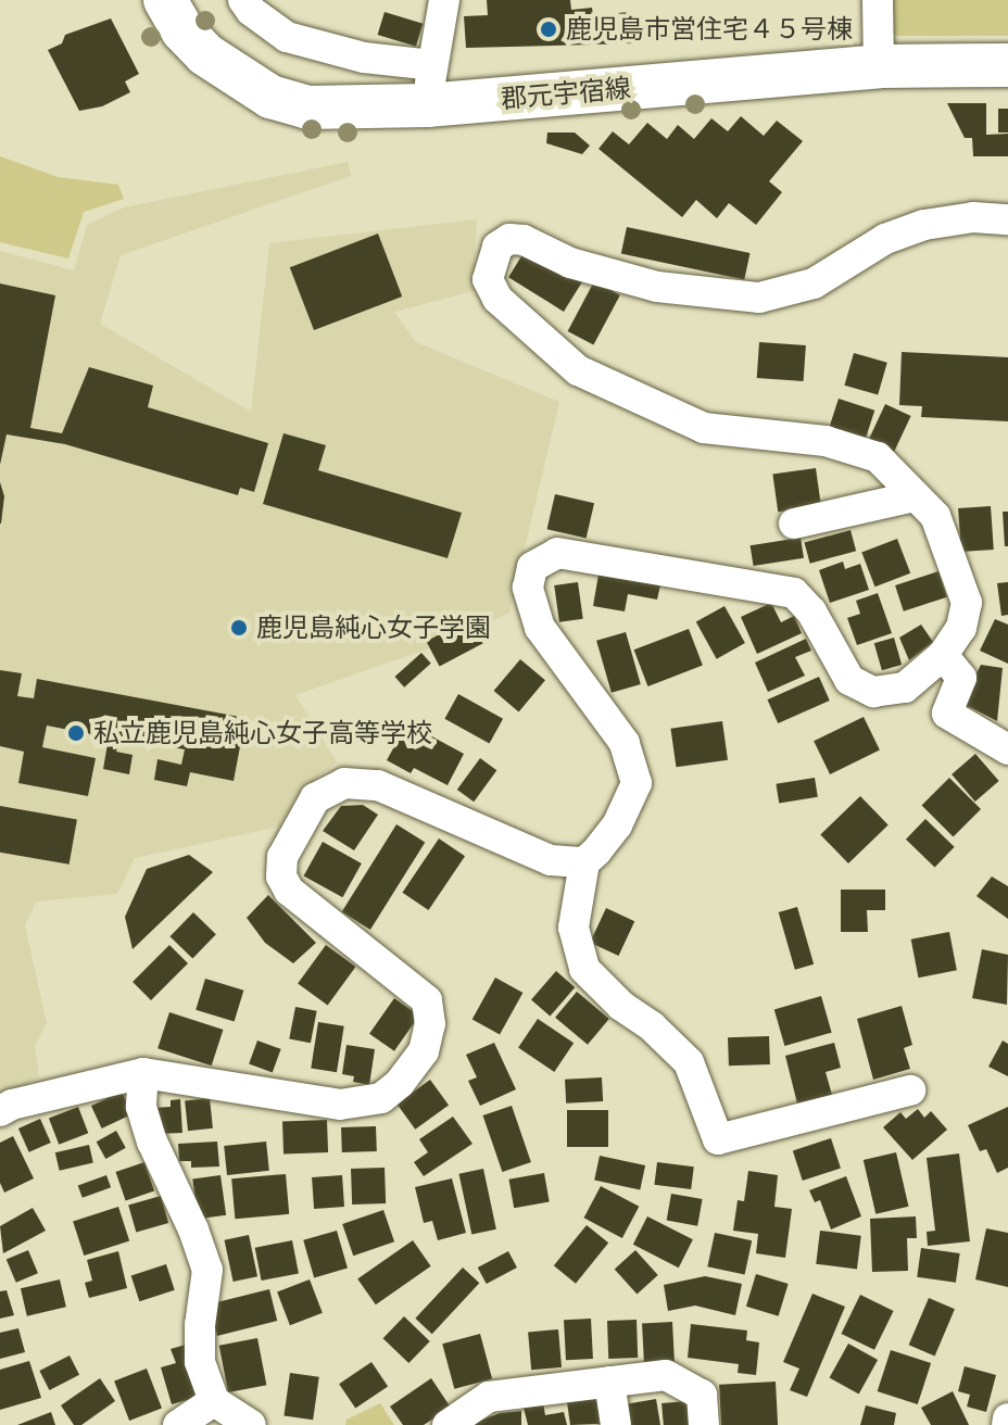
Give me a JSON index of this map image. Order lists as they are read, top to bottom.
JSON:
{
  "streets": {
    "street": ["郡元宇宿線"]
  },
  "places": ["鹿児島市営住宅４５号棟", "鹿児島純心女子学園", "私立鹿児島純心女子高等学校"]
}
